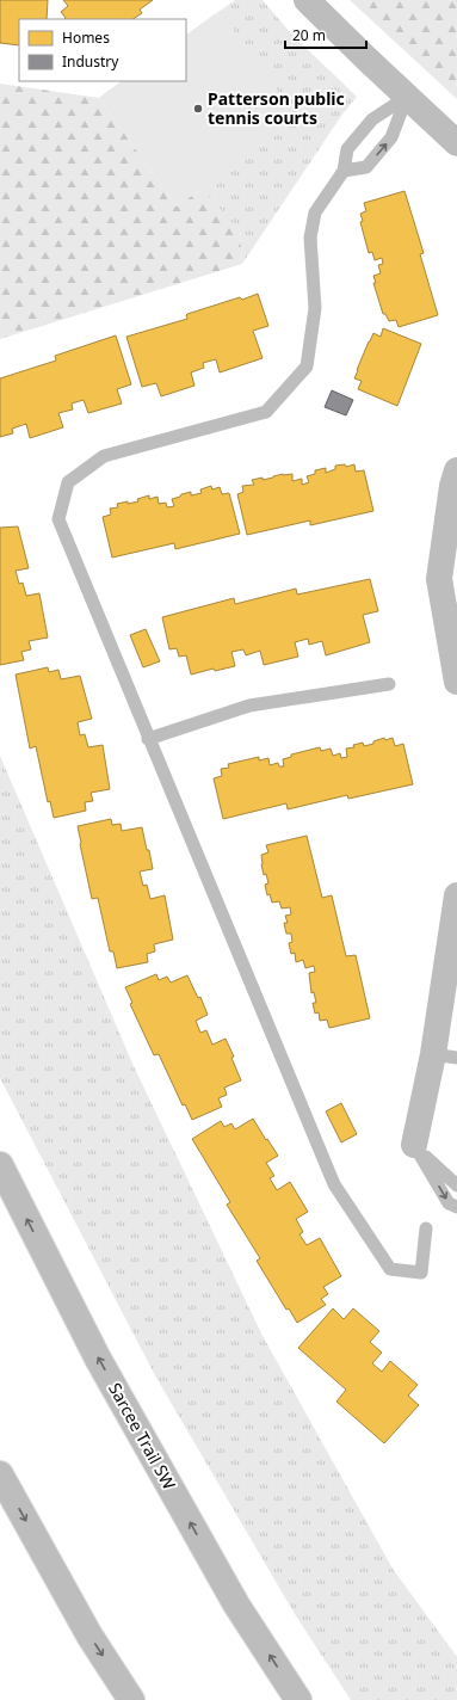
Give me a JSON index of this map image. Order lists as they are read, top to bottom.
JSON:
{
  "streets": {
    "main road": ["Sarcee Trail SW"]
  },
  "places": ["Patterson public tennis courts"],
  "legend": ["Homes", "Industry"],
  "scale_bar": "20 m"
}
